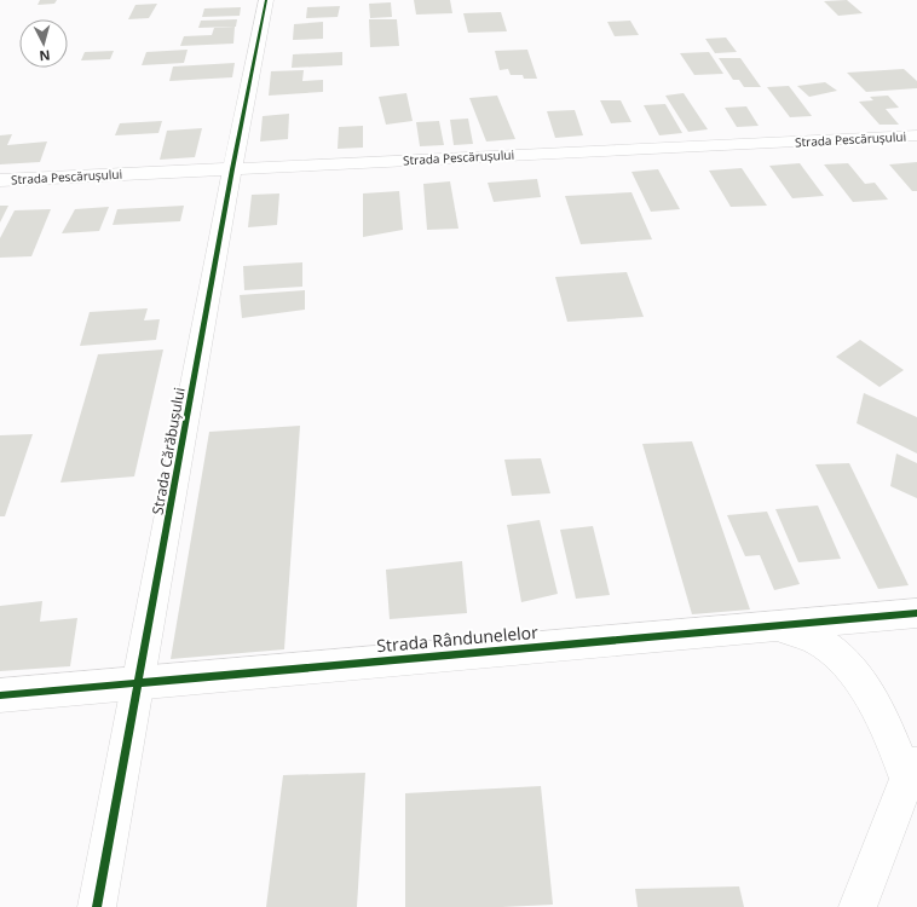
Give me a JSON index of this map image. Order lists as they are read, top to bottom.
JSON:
{
  "streets": {
    "street": ["Strada Pescărușului", "Strada Cărăbușului", "Strada Rândunelelor"]
  },
  "crossings": [
    ["Strada Pescărușului", "Strada Cărăbușului"],
    ["Strada Cărăbușului", "Strada Rândunelelor"]
  ],
  "north": "bottom"
}
